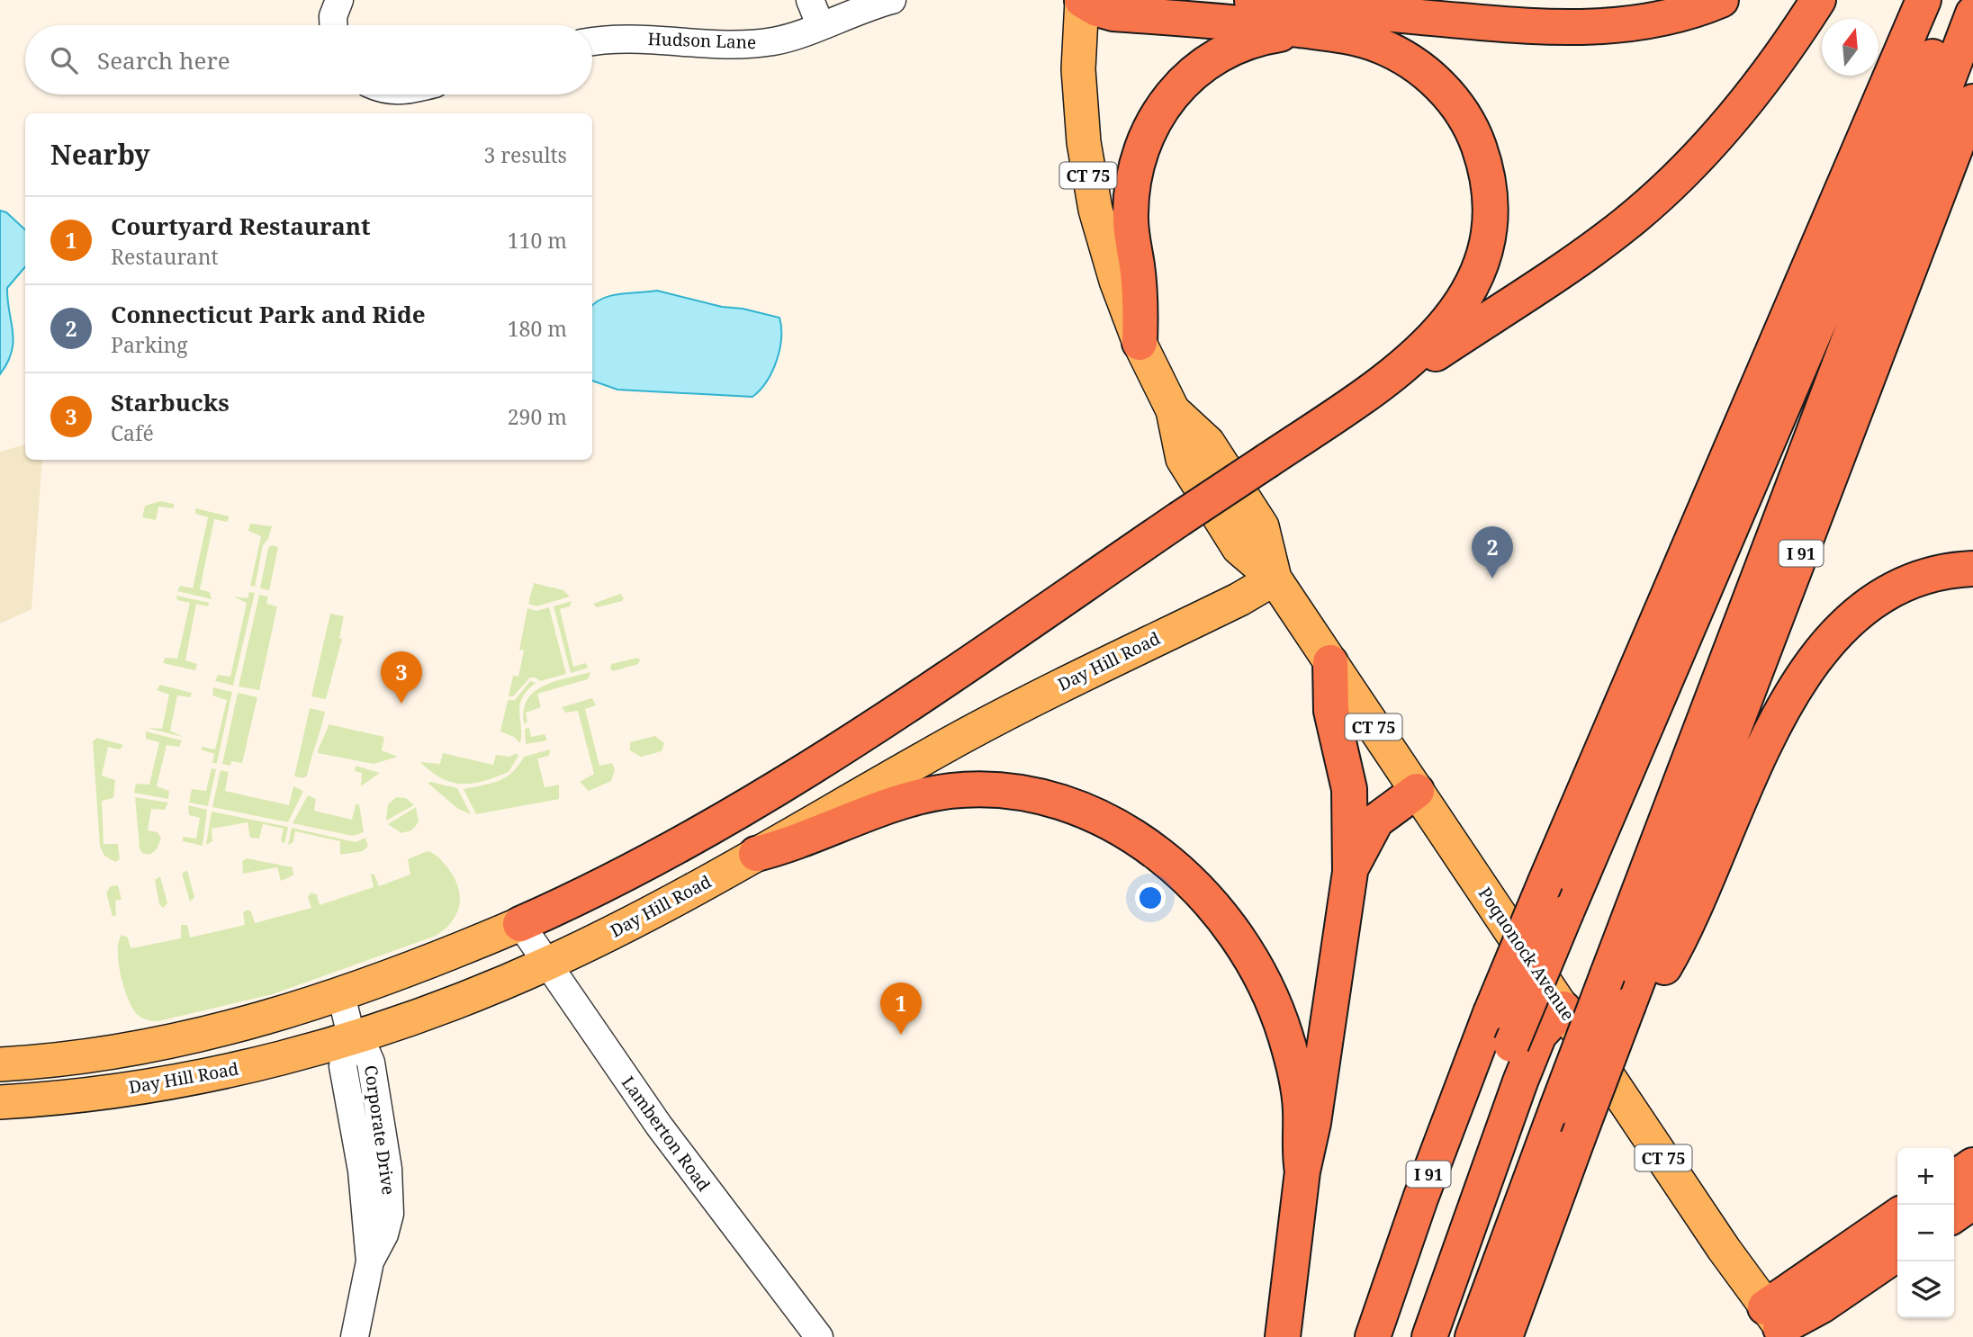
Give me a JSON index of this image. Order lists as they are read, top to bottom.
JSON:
{
  "streets": {
    "highway": ["I 91"],
    "main road": ["CT 75", "Day Hill Road", "Poquonock Avenue"],
    "street": ["Hudson Lane", "Corporate Drive", "Lamberton Road"]
  },
  "crossings": [
    ["Day Hill Road", "Poquonock Avenue"],
    ["Day Hill Road", "Corporate Drive"],
    ["Day Hill Road", "Lamberton Road"]
  ],
  "north": "top",
  "page": {
    "search": "Search here",
    "heading": ["Nearby", "3 results"],
    "list": [
      {
        "mark": "1",
        "name": "Courtyard Restaurant",
        "note": "Restaurant",
        "value": "110 m"
      },
      {
        "mark": "2",
        "name": "Connecticut Park and Ride",
        "note": "Parking",
        "value": "180 m"
      },
      {
        "mark": "3",
        "name": "Starbucks",
        "note": "Café",
        "value": "290 m"
      }
    ],
    "pins": ["2", "3", "1"],
    "map_buttons": ["+", "−"]
  }
}
